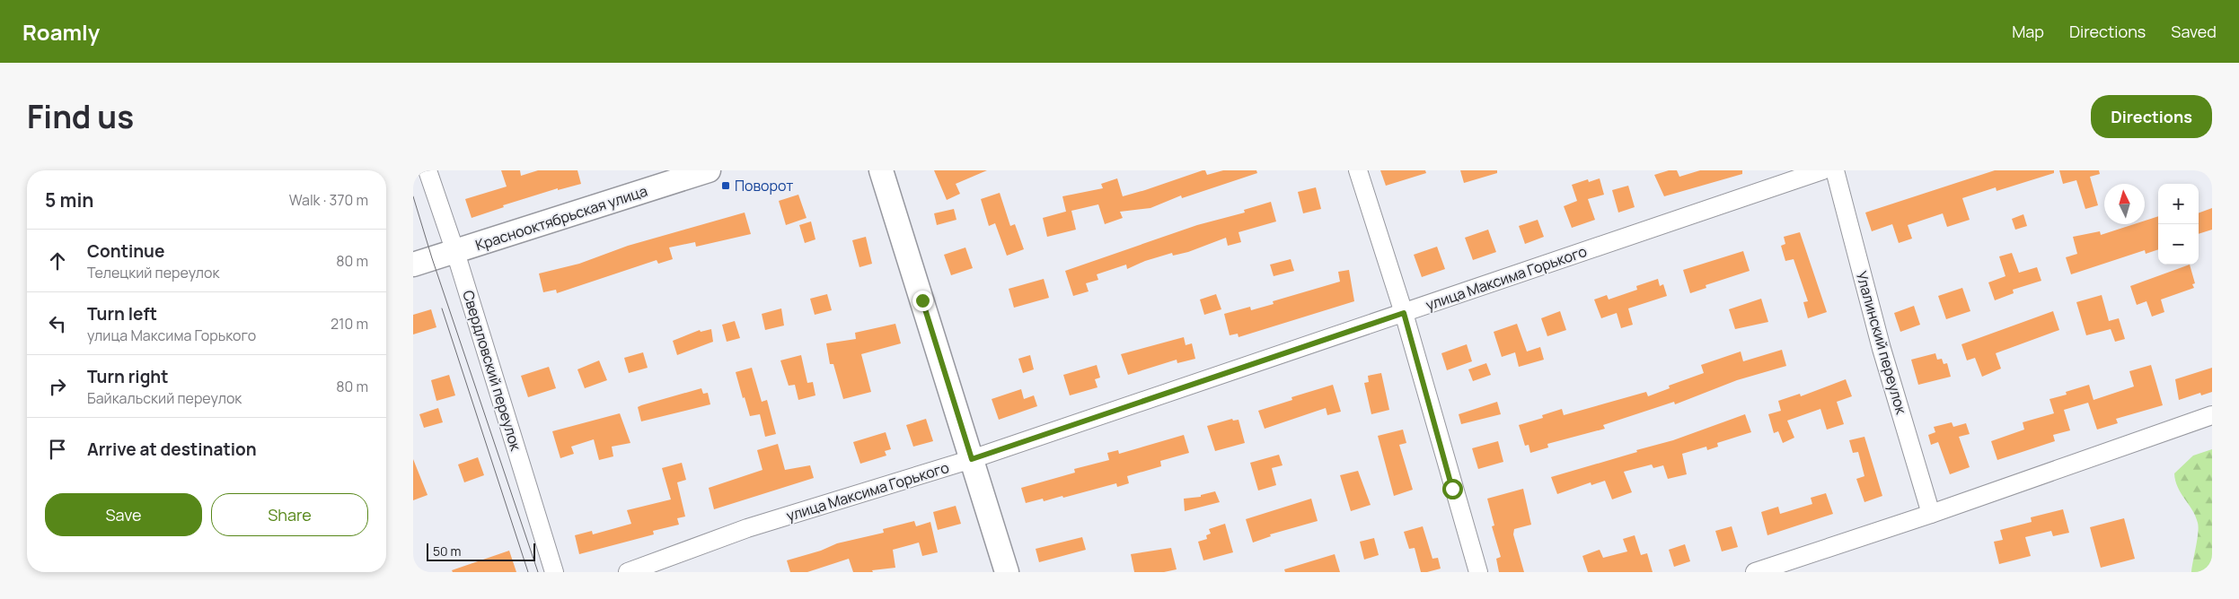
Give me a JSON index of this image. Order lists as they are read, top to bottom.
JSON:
{
  "streets": {
    "main road": ["Краснооктябрьская улица"],
    "street": ["улица Максима Горького", "Улалинский переулок", "Свердловский переулок"]
  },
  "crossings": [
    ["Краснооктябрьская улица", "Свердловский переулок"]
  ],
  "places": {
    "transit": ["Поворот"]
  },
  "scale_bar": "50 m",
  "north": "top",
  "page": {
    "header": "Roamly",
    "nav": ["Map", "Directions", "Saved"],
    "title": "Find us",
    "buttons": [
      "Directions",
      ["Save", "Share"]
    ],
    "heading": ["5 min", "Walk · 370 m"],
    "map_buttons": ["+", "−"],
    "list": [
      ["Continue", "Телецкий переулок", "80 m"],
      ["Turn left", "улица Максима Горького", "210 m"],
      ["Turn right", "Байкальский переулок", "80 m"],
      "Arrive at destination"
    ],
    "scale": "50 m"
  }
}
